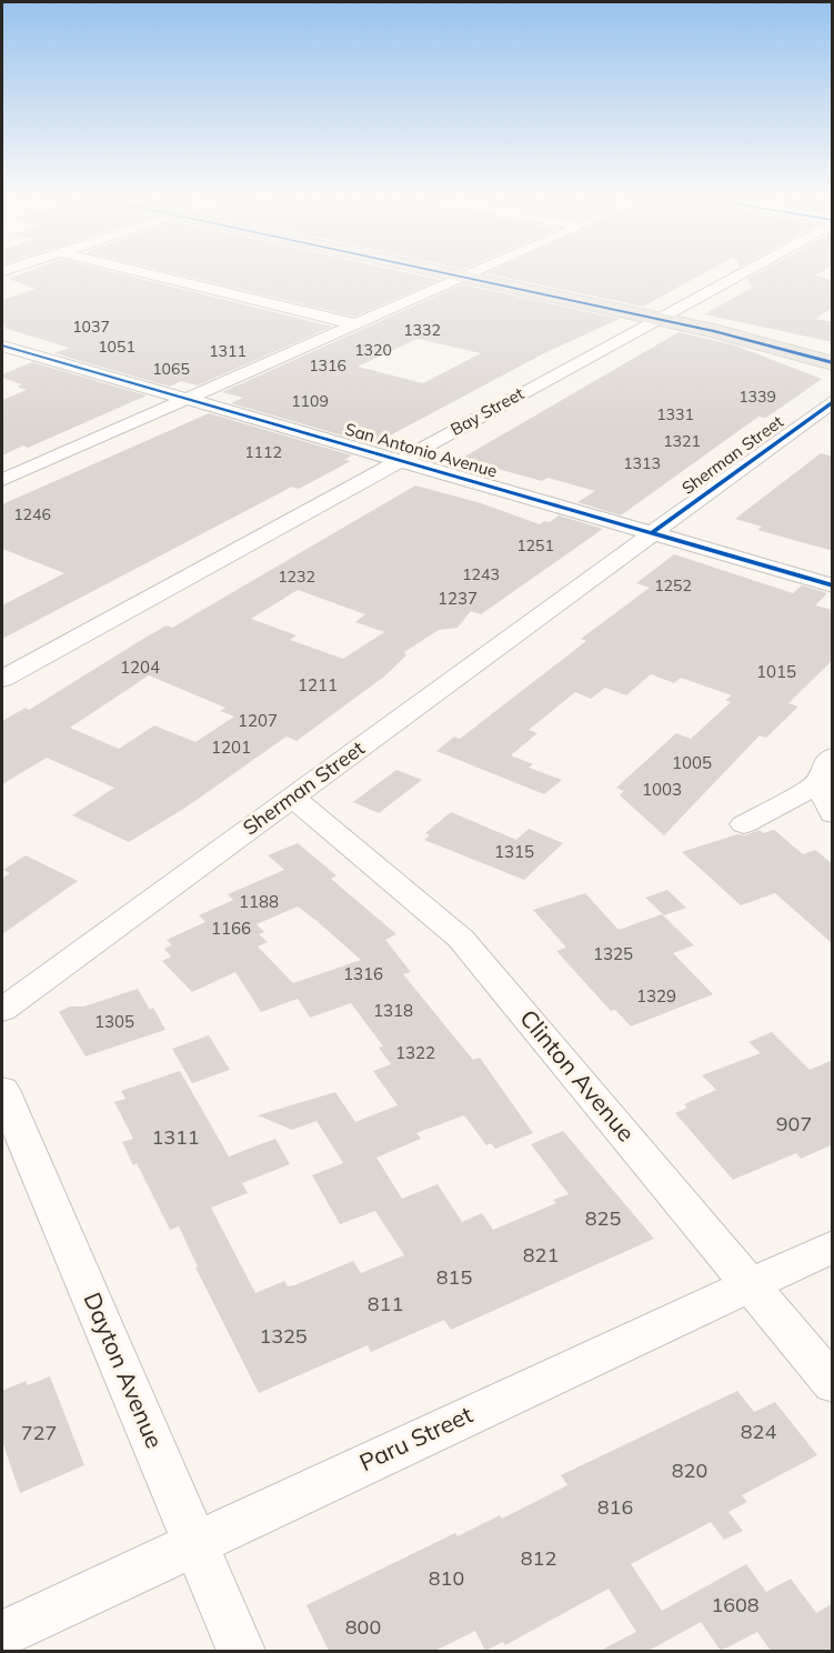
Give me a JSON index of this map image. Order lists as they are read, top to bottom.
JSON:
{
  "streets": {
    "street": [
      "Bay Street",
      "San Antonio Avenue",
      "Sherman Street",
      "Clinton Avenue",
      "Dayton Avenue",
      "Paru Street"
    ]
  },
  "crossings": [
    ["Bay Street", "San Antonio Avenue"],
    ["San Antonio Avenue", "Sherman Street"],
    ["Sherman Street", "Clinton Avenue"],
    ["Clinton Avenue", "Paru Street"],
    ["Dayton Avenue", "Paru Street"]
  ],
  "house_numbers": [
    "1037",
    "1332",
    "1051",
    "1320",
    "1311",
    "1316",
    "1065",
    "1339",
    "1109",
    "1331",
    "1321",
    "1112",
    "1313",
    "1246",
    "1251",
    "1243",
    "1232",
    "1252",
    "1237",
    "1204",
    "1015",
    "1211",
    "1207",
    "1201",
    "1005",
    "1003",
    "1315",
    "1188",
    "1166",
    "1325",
    "1316",
    "1329",
    "1318",
    "1305",
    "1322",
    "907",
    "1311",
    "825",
    "821",
    "815",
    "811",
    "1325",
    "824",
    "727",
    "820",
    "816",
    "812",
    "810",
    "1608",
    "800"
  ]
}
